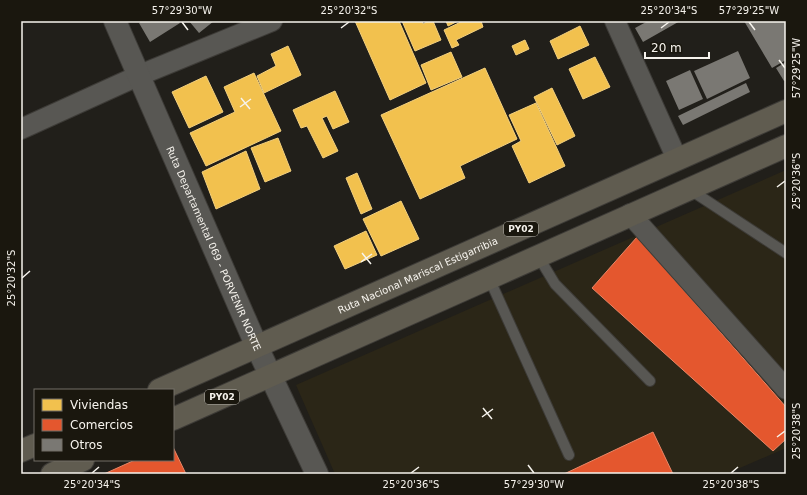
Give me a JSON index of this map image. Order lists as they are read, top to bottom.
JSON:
{
  "streets": {
    "highway": ["PY02", "Ruta Nacional Mariscal Estigarribia"],
    "main road": ["Ruta Departamental 069 - PORVENIR NORTE"]
  },
  "crossings": [
    ["PY02", "Ruta Departamental 069 - PORVENIR NORTE"],
    ["Ruta Departamental 069 - PORVENIR NORTE", "Ruta Nacional Mariscal Estigarribia"]
  ],
  "legend": ["Viviendas", "Comercios", "Otros"],
  "scale_bar": "20 m",
  "coordinates": [
    "57°29'30\"W",
    "25°20'32\"S",
    "25°20'34\"S",
    "57°29'25\"W",
    "25°20'36\"S",
    "25°20'38\"S"
  ]
}
